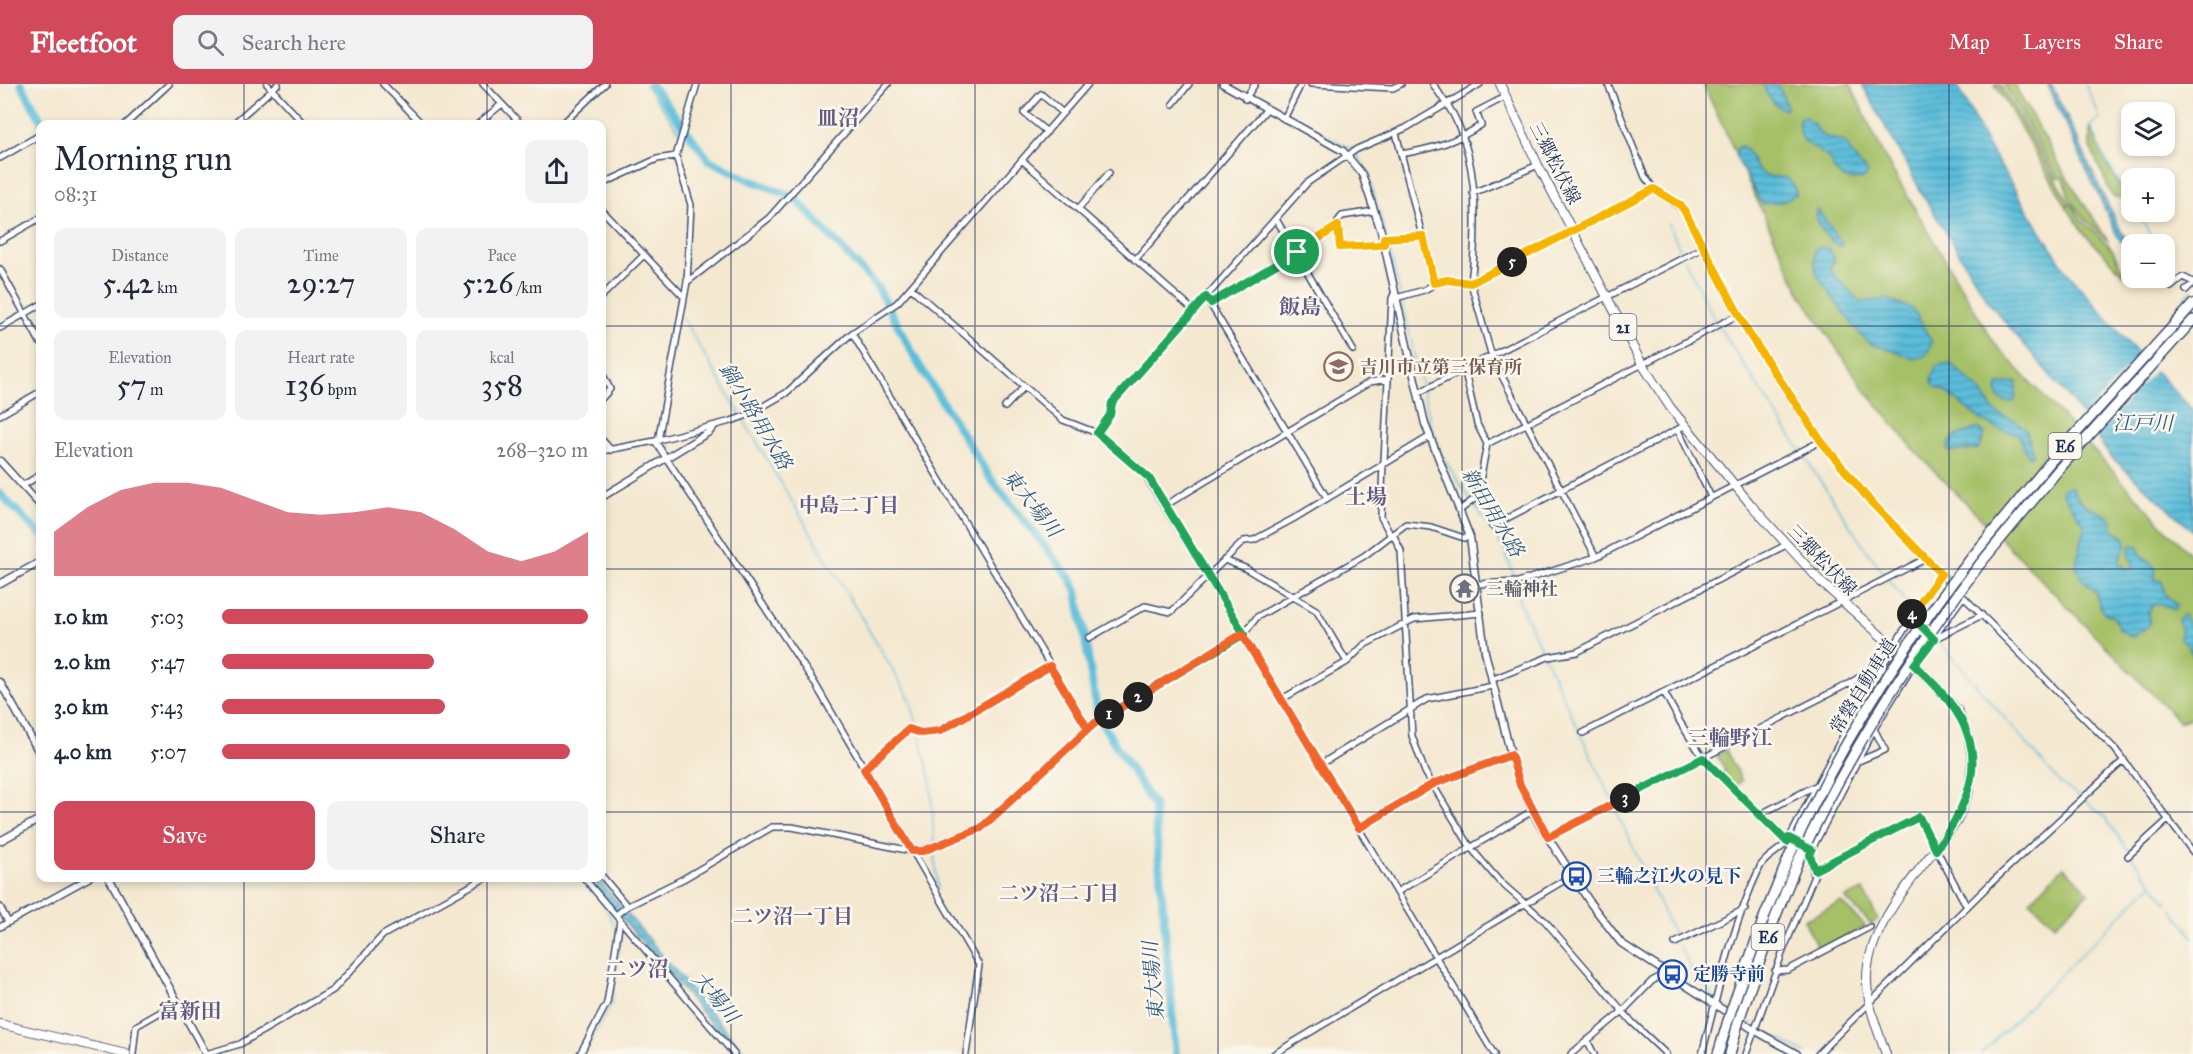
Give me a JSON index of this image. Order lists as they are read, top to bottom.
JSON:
{
  "streets": {
    "highway": ["E6", "常磐自動車道"],
    "main road": ["三郷松伏線", "21"]
  },
  "districts": [
    "皿沼",
    "飯島",
    "土場",
    "中島二丁目",
    "三輪野江",
    "二ツ沼二丁目",
    "二ツ沼一丁目",
    "二ツ沼",
    "富新田"
  ],
  "water": [
    "鍋小路用水路",
    "江戸川",
    "東大場川",
    "新田用水路",
    "大場川"
  ],
  "places": {
    "school or university": ["吉川市立第三保育所"],
    "temple": ["三輪神社"],
    "bus stop": ["三輪之江火の見下", "定勝寺前"]
  },
  "page": {
    "header": "Fleetfoot",
    "search": "Search here",
    "nav": ["Map", "Layers", "Share"],
    "map_buttons": ["+", "−"],
    "heading": ["Morning run", "08:31"],
    "stats": [
      ["Distance", "5.42 km"],
      ["Time", "29:27"],
      ["Pace", "5:26 /km"],
      ["Elevation", "57 m"],
      ["Heart rate", "136 bpm"],
      ["kcal", "358"]
    ],
    "pins": [
      "5",
      "4",
      "2",
      "1",
      "3"
    ],
    "chart": ["Elevation", "268–320 m"],
    "list": [
      {
        "name": "1.0 km",
        "note": "5:03"
      },
      {
        "name": "2.0 km",
        "note": "5:47"
      },
      {
        "name": "3.0 km",
        "note": "5:43"
      },
      {
        "name": "4.0 km",
        "note": "5:07"
      }
    ],
    "buttons": ["Save", "Share"]
  }
}
